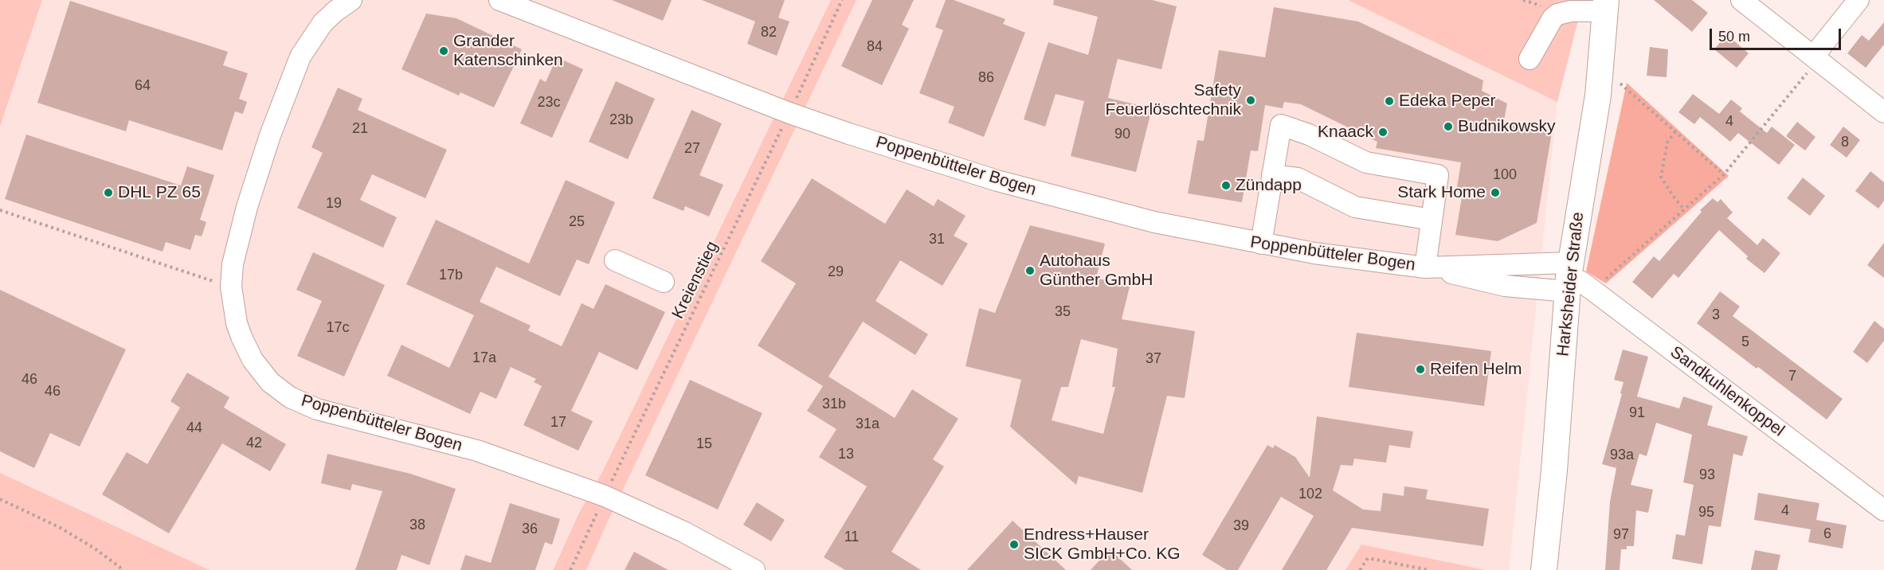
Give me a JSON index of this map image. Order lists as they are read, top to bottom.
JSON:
{
  "streets": {
    "main road": ["Harksheider Straße"],
    "street": ["Poppenbütteler Bogen", "Sandkuhlenkoppel"],
    "path": ["Kreienstieg"]
  },
  "crossings": [
    ["Poppenbütteler Bogen", "Kreienstieg"],
    ["Poppenbütteler Bogen", "Harksheider Straße"],
    ["Poppenbütteler Bogen", "Sandkuhlenkoppel"],
    ["Harksheider Straße", "Sandkuhlenkoppel"]
  ],
  "places": [
    "Grander Katenschinken",
    "Safety Feuerlöschtechnik",
    "Edeka Peper",
    "Budnikowsky",
    "Knaack",
    "Zündapp",
    "DHL PZ 65",
    "Stark Home",
    "Autohaus Günther GmbH",
    "Reifen Helm",
    "Endress+Hauser SICK GmbH+Co. KG"
  ],
  "house_numbers": [
    "82",
    "84",
    "86",
    "64",
    "23c",
    "23b",
    "4",
    "21",
    "90",
    "8",
    "27",
    "100",
    "19",
    "25",
    "31",
    "29",
    "17b",
    "35",
    "3",
    "17c",
    "5",
    "17a",
    "37",
    "7",
    "46",
    "46",
    "31b",
    "91",
    "17",
    "31a",
    "44",
    "42",
    "15",
    "13",
    "93a",
    "93",
    "102",
    "4",
    "95",
    "38",
    "39",
    "36",
    "6",
    "97",
    "11"
  ],
  "scale_bar": "50 m"
}
